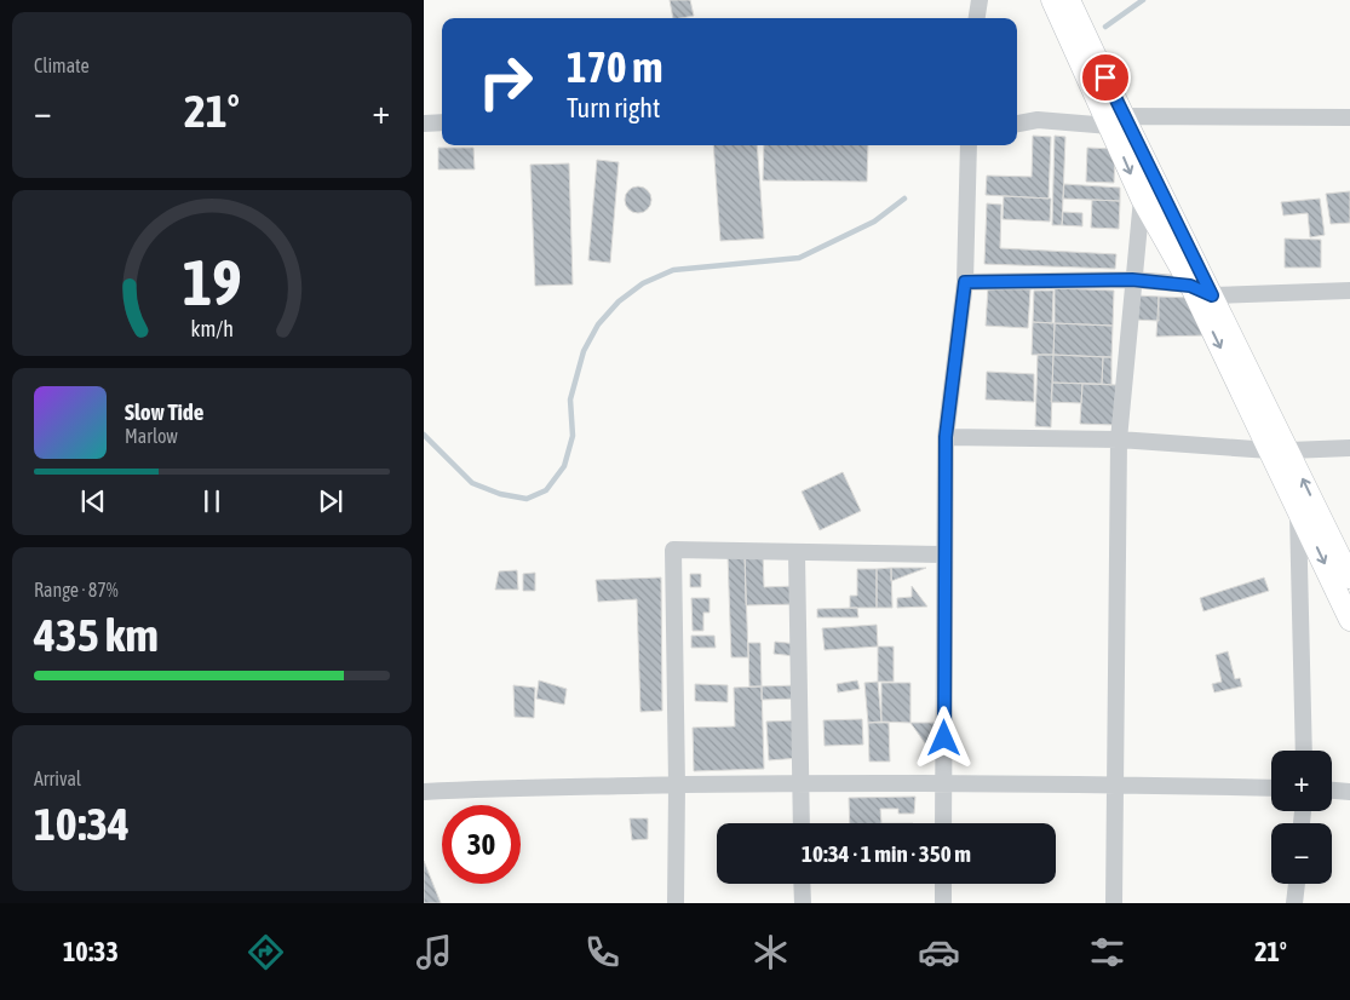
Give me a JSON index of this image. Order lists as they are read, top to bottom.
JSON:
{
  "page": {
    "tile": [
      "Climate",
      ["Range · 87%", "435 km"],
      ["Arrival", "10:34"]
    ],
    "turn": ["170 m", "Turn right"],
    "heat": ["−", "21°", "+"],
    "song": ["Slow Tide", "Marlow"],
    "map_buttons": ["+", "−"],
    "limit": "30",
    "trip": "10:34 · 1 min · 350 m",
    "tabs": ["10:33", "21°"],
    "gauge": ["19", "km/h"]
  }
}
